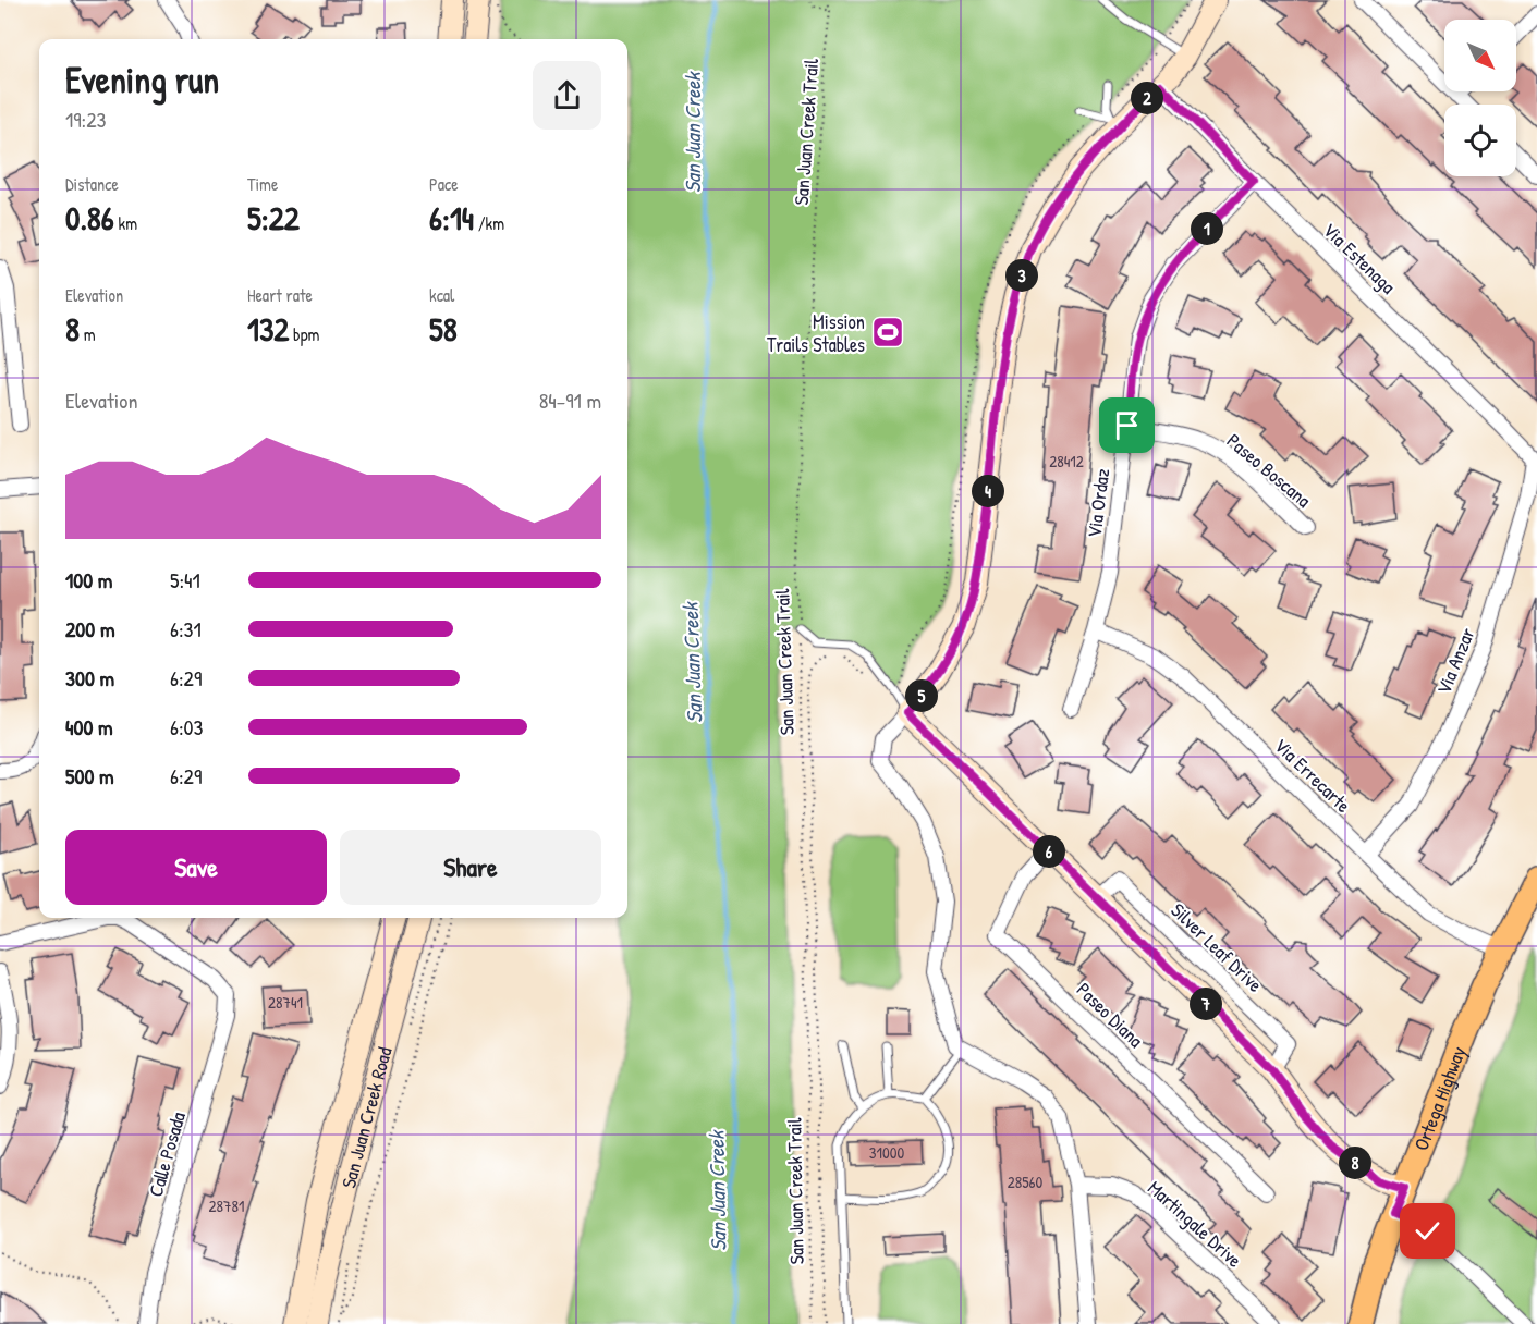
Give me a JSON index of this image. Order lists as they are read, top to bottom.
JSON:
{
  "streets": {
    "main road": ["Ortega Highway"],
    "street": [
      "Via Estenaga",
      "Paseo Boscana",
      "Via Ordaz",
      "Via Anzar",
      "Via Errecarte",
      "Paseo Diana",
      "San Juan Creek Road",
      "Calle Posada",
      "Martingale Drive"
    ],
    "path": ["San Juan Creek Trail"]
  },
  "crossings": [
    ["Via Estenaga", "Via Ordaz"],
    ["Via Estenaga", "Via Anzar"],
    ["Paseo Boscana", "Via Ordaz"],
    ["Via Ordaz", "Via Errecarte"],
    ["Via Anzar", "Via Errecarte"],
    ["Via Errecarte", "Ortega Highway"]
  ],
  "water": ["San Juan Creek"],
  "places": {
    "sports": ["Mission Trails Stables"]
  },
  "house_numbers": [
    "28412",
    "28741",
    "31000",
    "28560",
    "28781"
  ],
  "north": "bottom right",
  "page": {
    "heading": ["Evening run", "19:23"],
    "pins": [
      "2",
      "1",
      "3",
      "4",
      "5",
      "6",
      "7",
      "8"
    ],
    "stats": [
      ["Distance", "0.86 km"],
      ["Time", "5:22"],
      ["Pace", "6:14 /km"],
      ["Elevation", "8 m"],
      ["Heart rate", "132 bpm"],
      ["kcal", "58"]
    ],
    "chart": ["Elevation", "84–91 m"],
    "list": [
      {
        "name": "100 m",
        "note": "5:41"
      },
      {
        "name": "200 m",
        "note": "6:31"
      },
      {
        "name": "300 m",
        "note": "6:29"
      },
      {
        "name": "400 m",
        "note": "6:03"
      },
      {
        "name": "500 m",
        "note": "6:29"
      }
    ],
    "buttons": ["Save", "Share"]
  }
}
